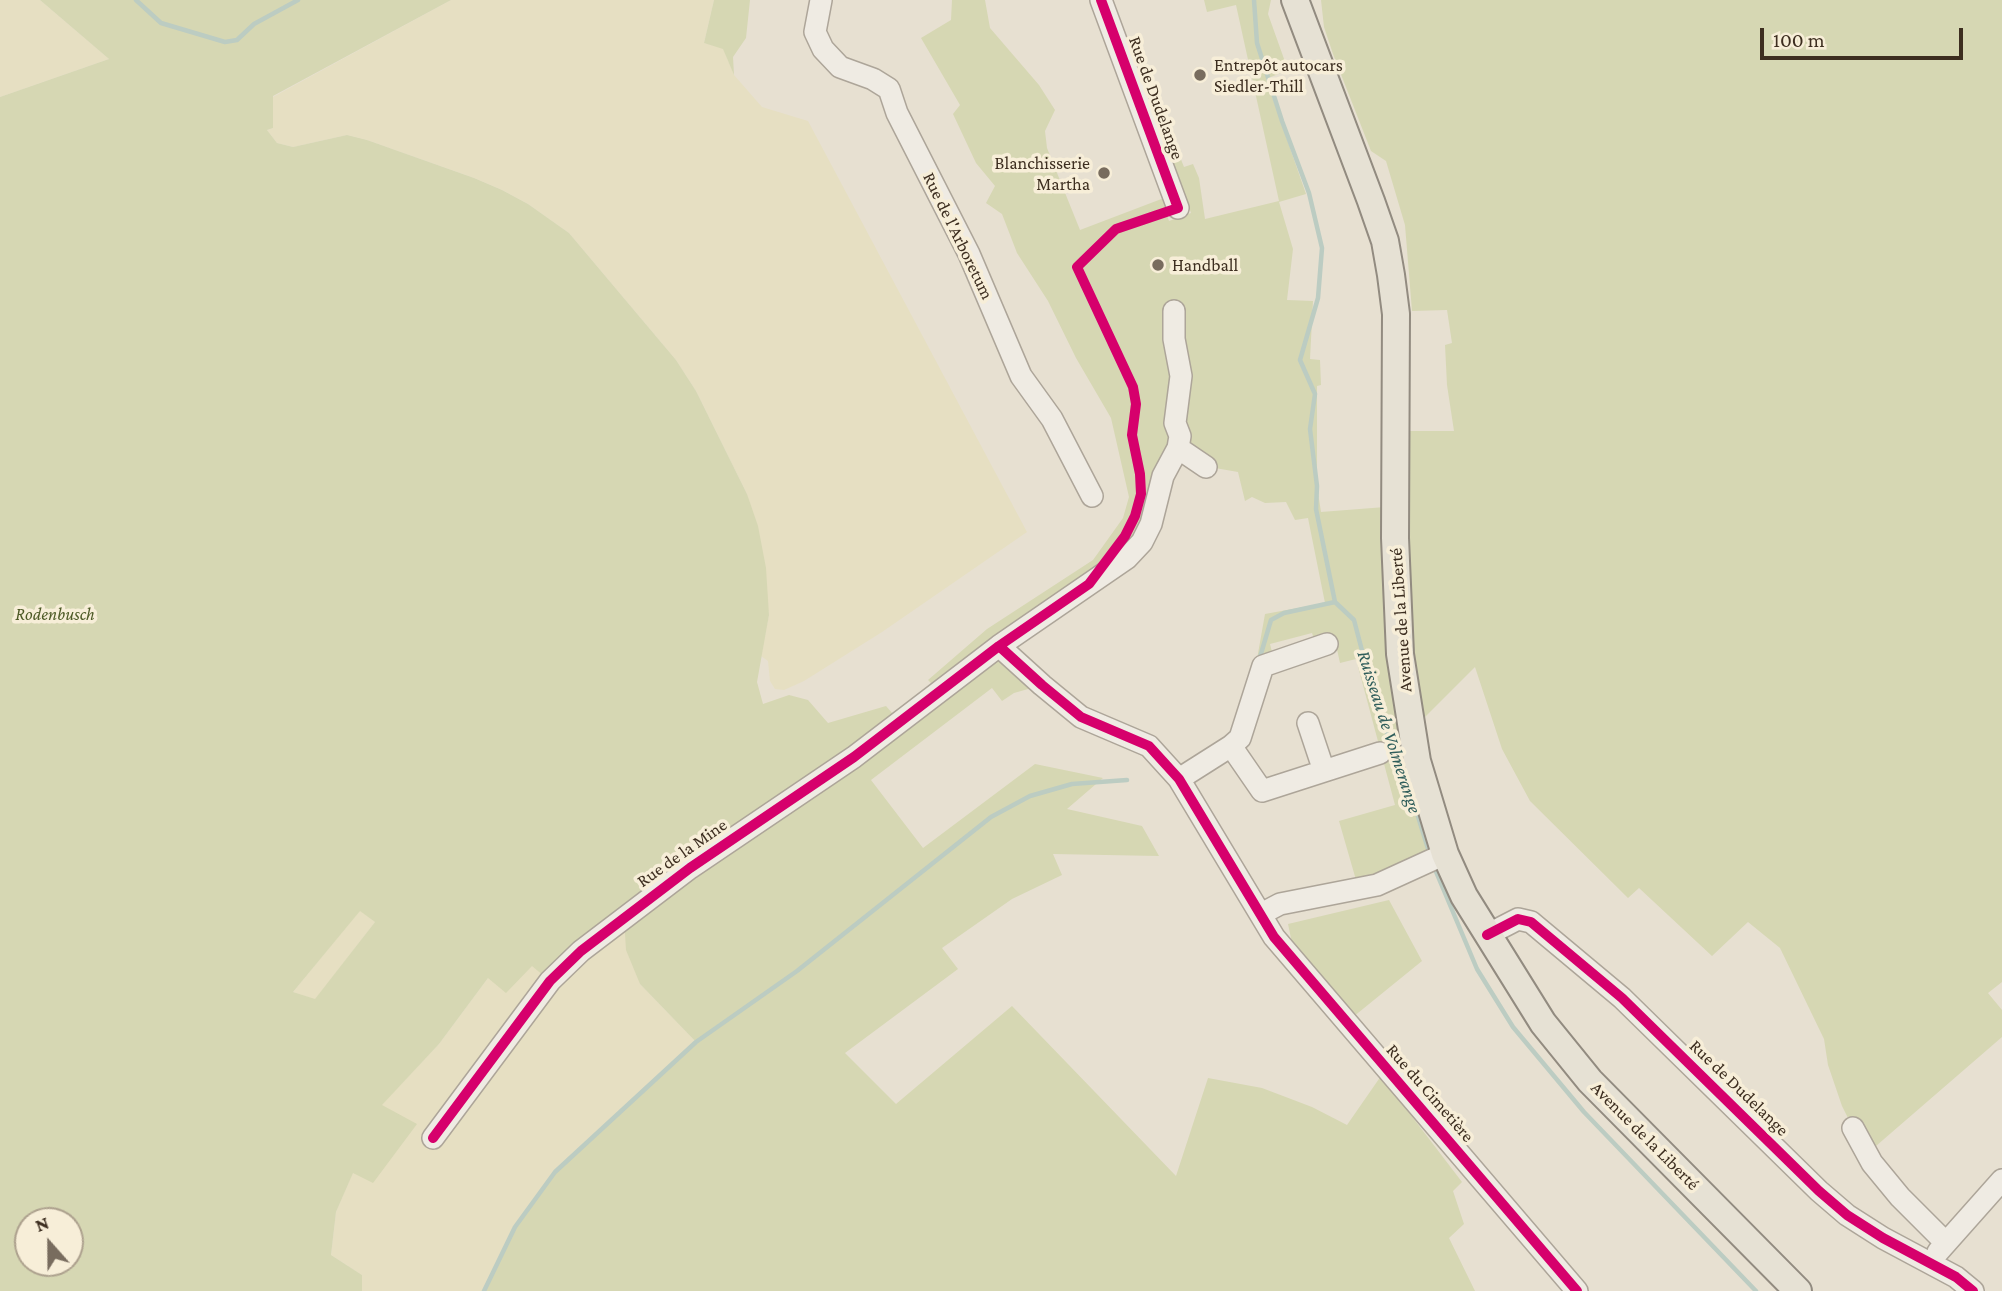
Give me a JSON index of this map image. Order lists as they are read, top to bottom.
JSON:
{
  "streets": {
    "main road": ["Avenue de la Liberté"],
    "street": [
      "Rue de Dudelange",
      "Rue de l'Arboretum",
      "Rue de la Mine",
      "Rue du Cimetière"
    ]
  },
  "crossings": [
    ["Rue de Dudelange", "Avenue de la Liberté"]
  ],
  "water": ["Ruisseau de Volmerange"],
  "parks": ["Rodenbusch"],
  "places": ["Entrepôt autocars Siedler-Thill", "Blanchisserie Martha", "Handball"],
  "scale_bar": "100 m",
  "north": "top"
}
